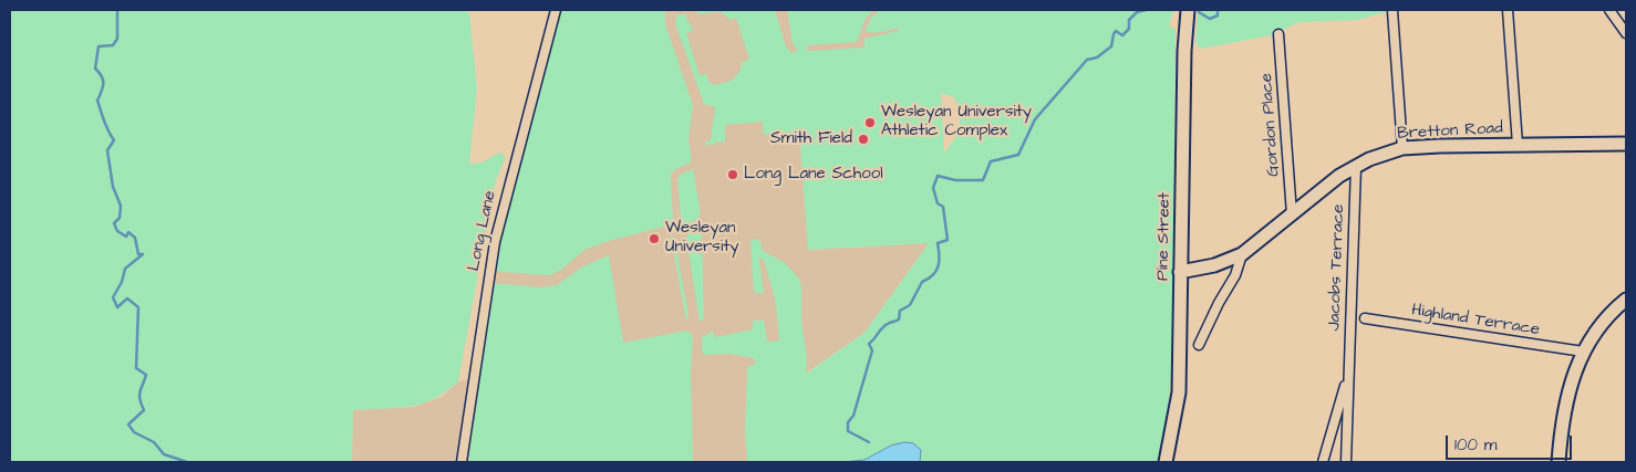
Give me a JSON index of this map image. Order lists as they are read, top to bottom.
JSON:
{
  "streets": {
    "street": [
      "Gordon Place",
      "Bretton Road",
      "Long Lane",
      "Pine Street",
      "Jacobs Terrace",
      "Highland Terrace"
    ]
  },
  "crossings": [
    ["Gordon Place", "Bretton Road"],
    ["Bretton Road", "Pine Street"],
    ["Bretton Road", "Jacobs Terrace"]
  ],
  "places": [
    "Wesleyan University Athletic Complex",
    "Smith Field",
    "Long Lane School",
    "Wesleyan University"
  ],
  "scale_bar": "100 m"
}
